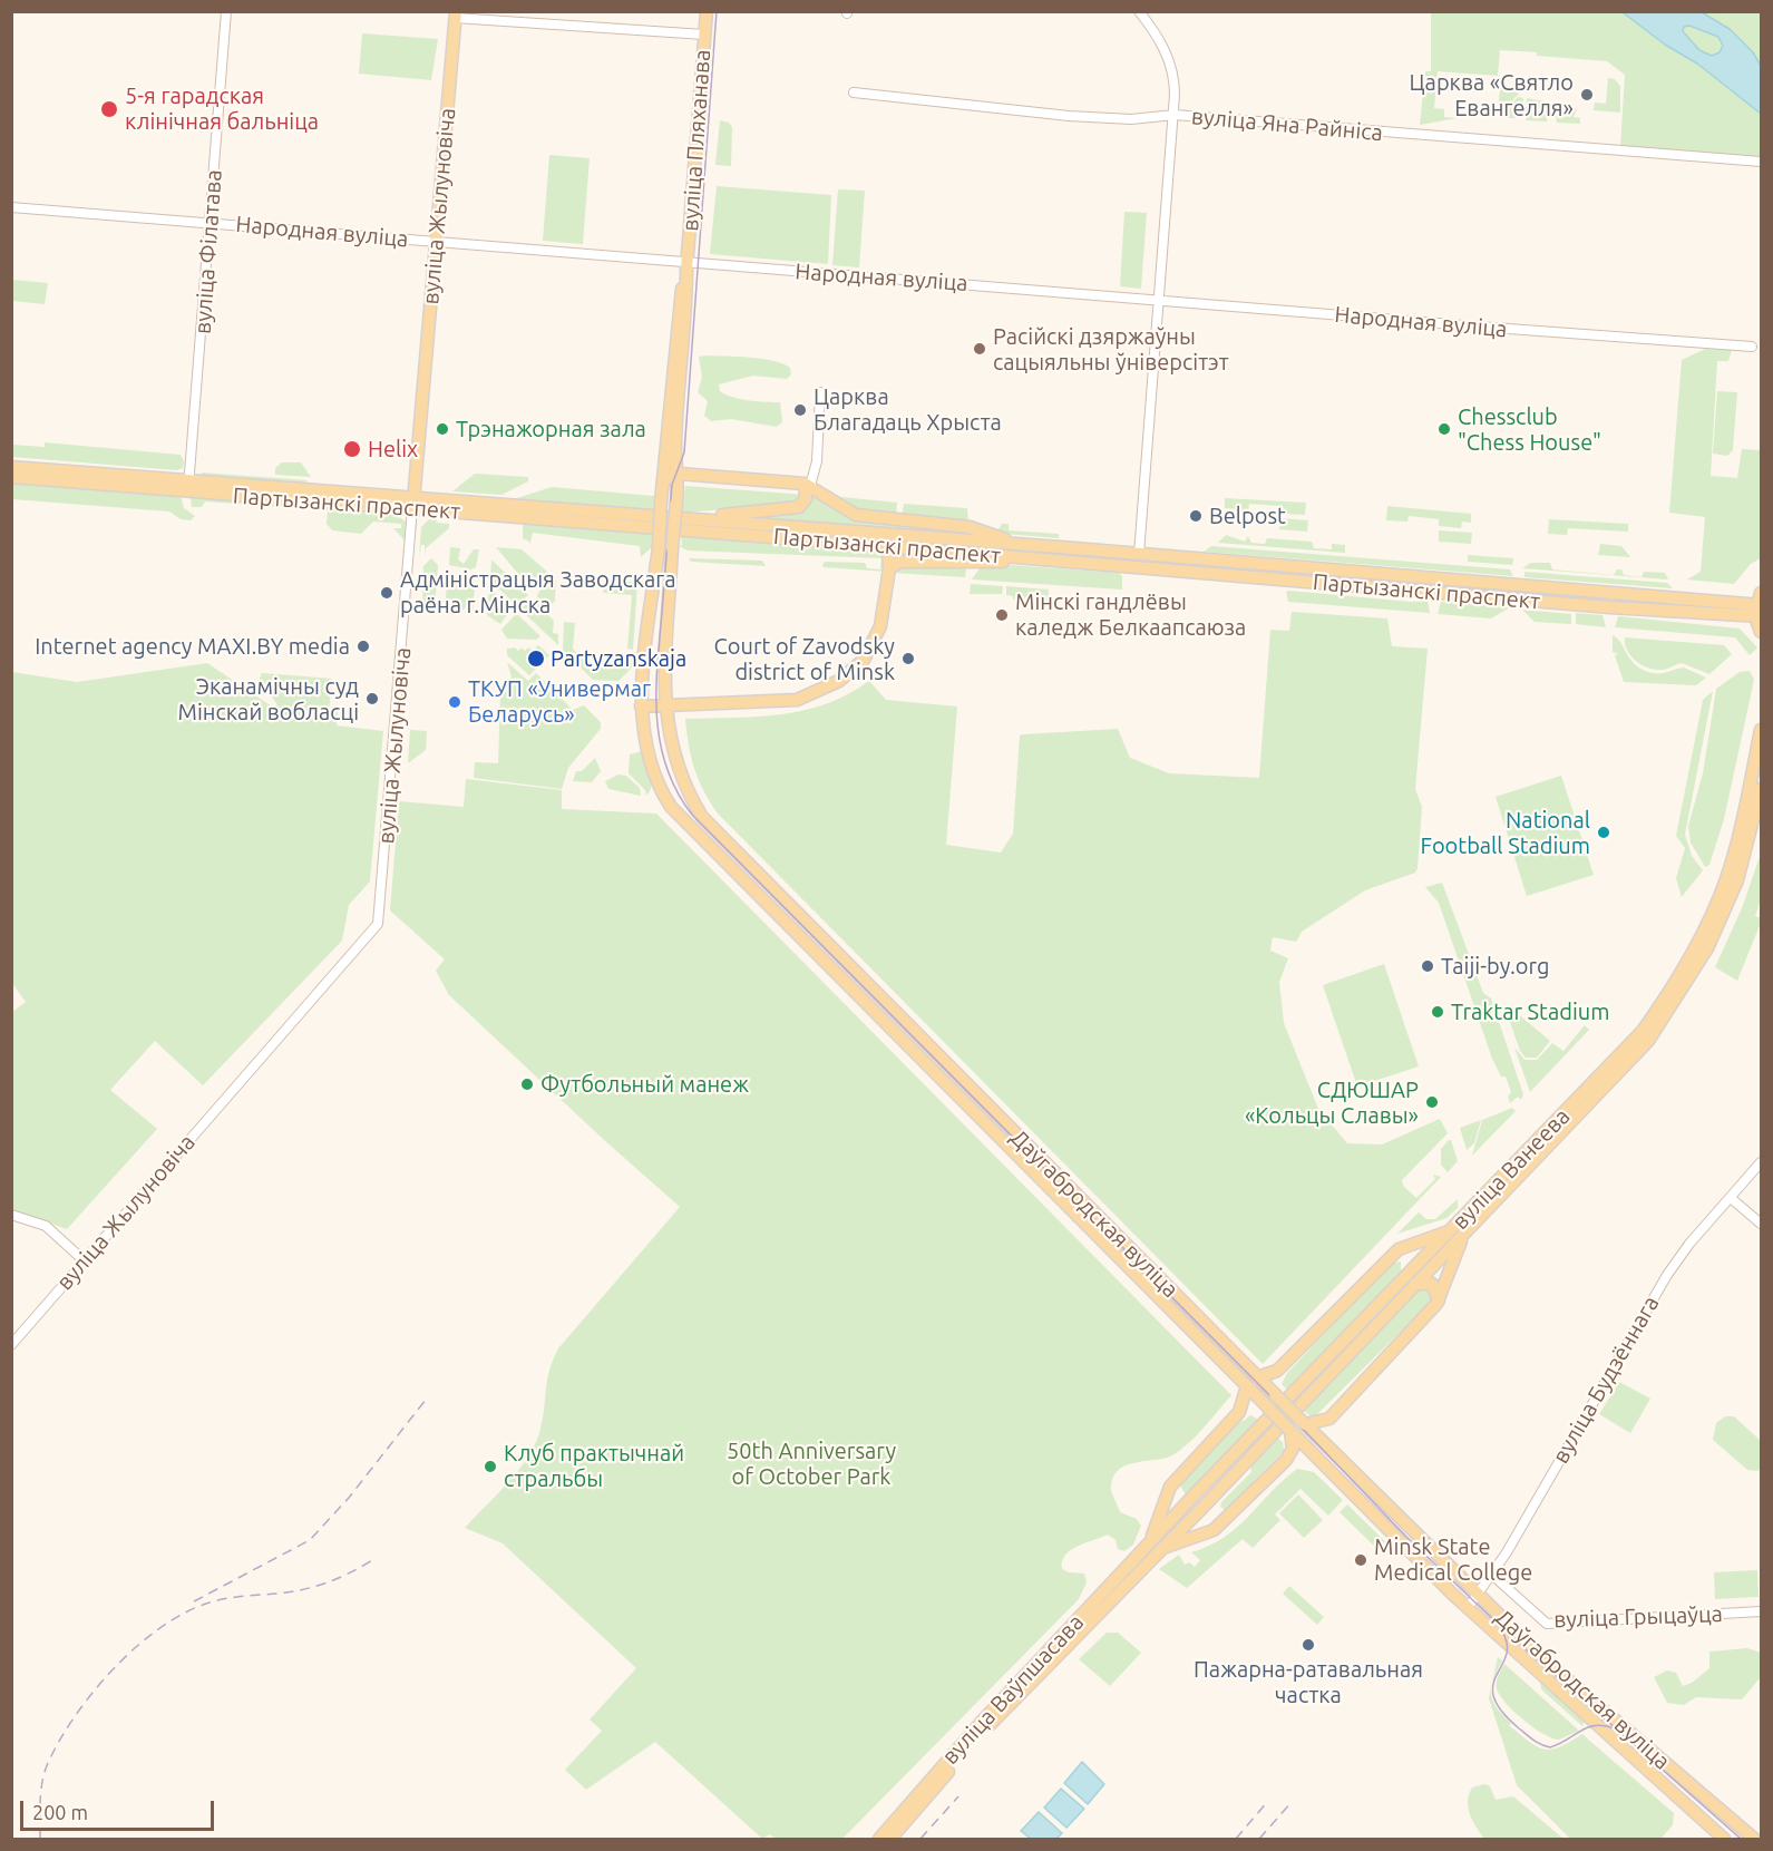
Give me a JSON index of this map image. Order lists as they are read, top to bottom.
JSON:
{
  "streets": {
    "main road": [
      "вуліца Пляханава",
      "вуліца Жылуновіча",
      "Партызанскі праспект",
      "вуліца Ванеева",
      "Даўгабродская вуліца",
      "вуліца Ваўпшасава"
    ],
    "street": [
      "вуліца Яна Райніса",
      "Народная вуліца",
      "вуліца Філатава",
      "вуліца Будзённага",
      "вуліца Грыцаўца"
    ]
  },
  "crossings": [
    ["вуліца Пляханава", "Народная вуліца"],
    ["вуліца Пляханава", "Даўгабродская вуліца"],
    ["вуліца Жылуновіча", "Народная вуліца"],
    ["вуліца Жылуновіча", "Партызанскі праспект"],
    ["Народная вуліца", "вуліца Філатава"],
    ["вуліца Філатава", "Партызанскі праспект"],
    ["вуліца Ванеева", "вуліца Ваўпшасава"],
    ["Даўгабродская вуліца", "вуліца Будзённага"],
    ["вуліца Будзённага", "вуліца Грыцаўца"]
  ],
  "parks": ["50th Anniversary of October Park"],
  "places": [
    "Царква «Святло Евангелля»",
    "5-я гарадская клінічная бальніца",
    "Расійскі дзяржаўны сацыяльны ўніверсітэт",
    "Царква Благадаць Хрыста",
    "Трэнажорная зала",
    "Chessclub \"Chess House\"",
    "Helix",
    "Belpost",
    "Адміністрацыя Заводскага раёна г.Мінска",
    "Мінскі гандлёвы каледж Белкаапсаюза",
    "Internet agency MAXI.BY media",
    "Partyzanskaja",
    "Court of Zavodsky district of Minsk",
    "Эканамічны суд Мінскай вобласці",
    "ТКУП «Универмаг Беларусь»",
    "National Football Stadium",
    "Taiji-by.org",
    "Traktar Stadium",
    "Футбольный манеж",
    "СДЮШАР «Кольцы Славы»",
    "Клуб практычнай стральбы",
    "Minsk State Medical College",
    "Пажарна-ратавальная частка"
  ],
  "scale_bar": "200 m"
}
